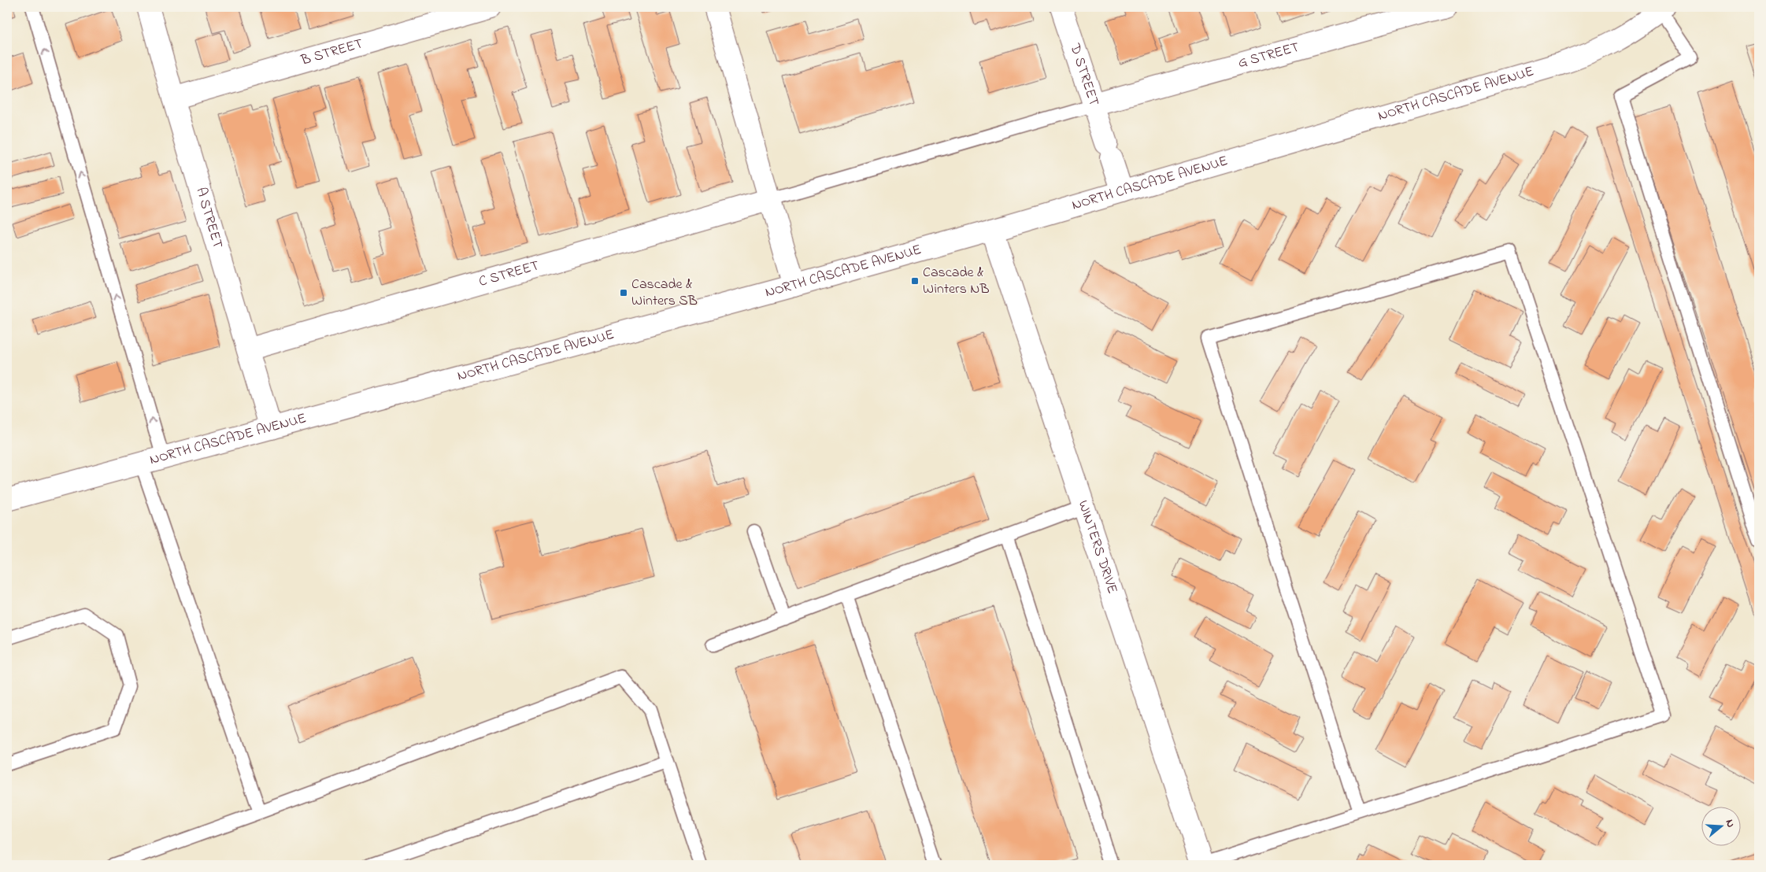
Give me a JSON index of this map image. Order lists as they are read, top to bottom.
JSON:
{
  "streets": {
    "street": [
      "B STREET",
      "G STREET",
      "D STREET",
      "NORTH CASCADE AVENUE",
      "A STREET",
      "C STREET",
      "WINTERS DRIVE"
    ]
  },
  "crossings": [
    ["B STREET", "A STREET"],
    ["G STREET", "D STREET"],
    ["D STREET", "NORTH CASCADE AVENUE"],
    ["NORTH CASCADE AVENUE", "A STREET"],
    ["NORTH CASCADE AVENUE", "WINTERS DRIVE"],
    ["A STREET", "C STREET"]
  ],
  "places": {
    "transit": ["Cascade & Winters NB", "Cascade & Winters SB"]
  },
  "north": "right"
}
